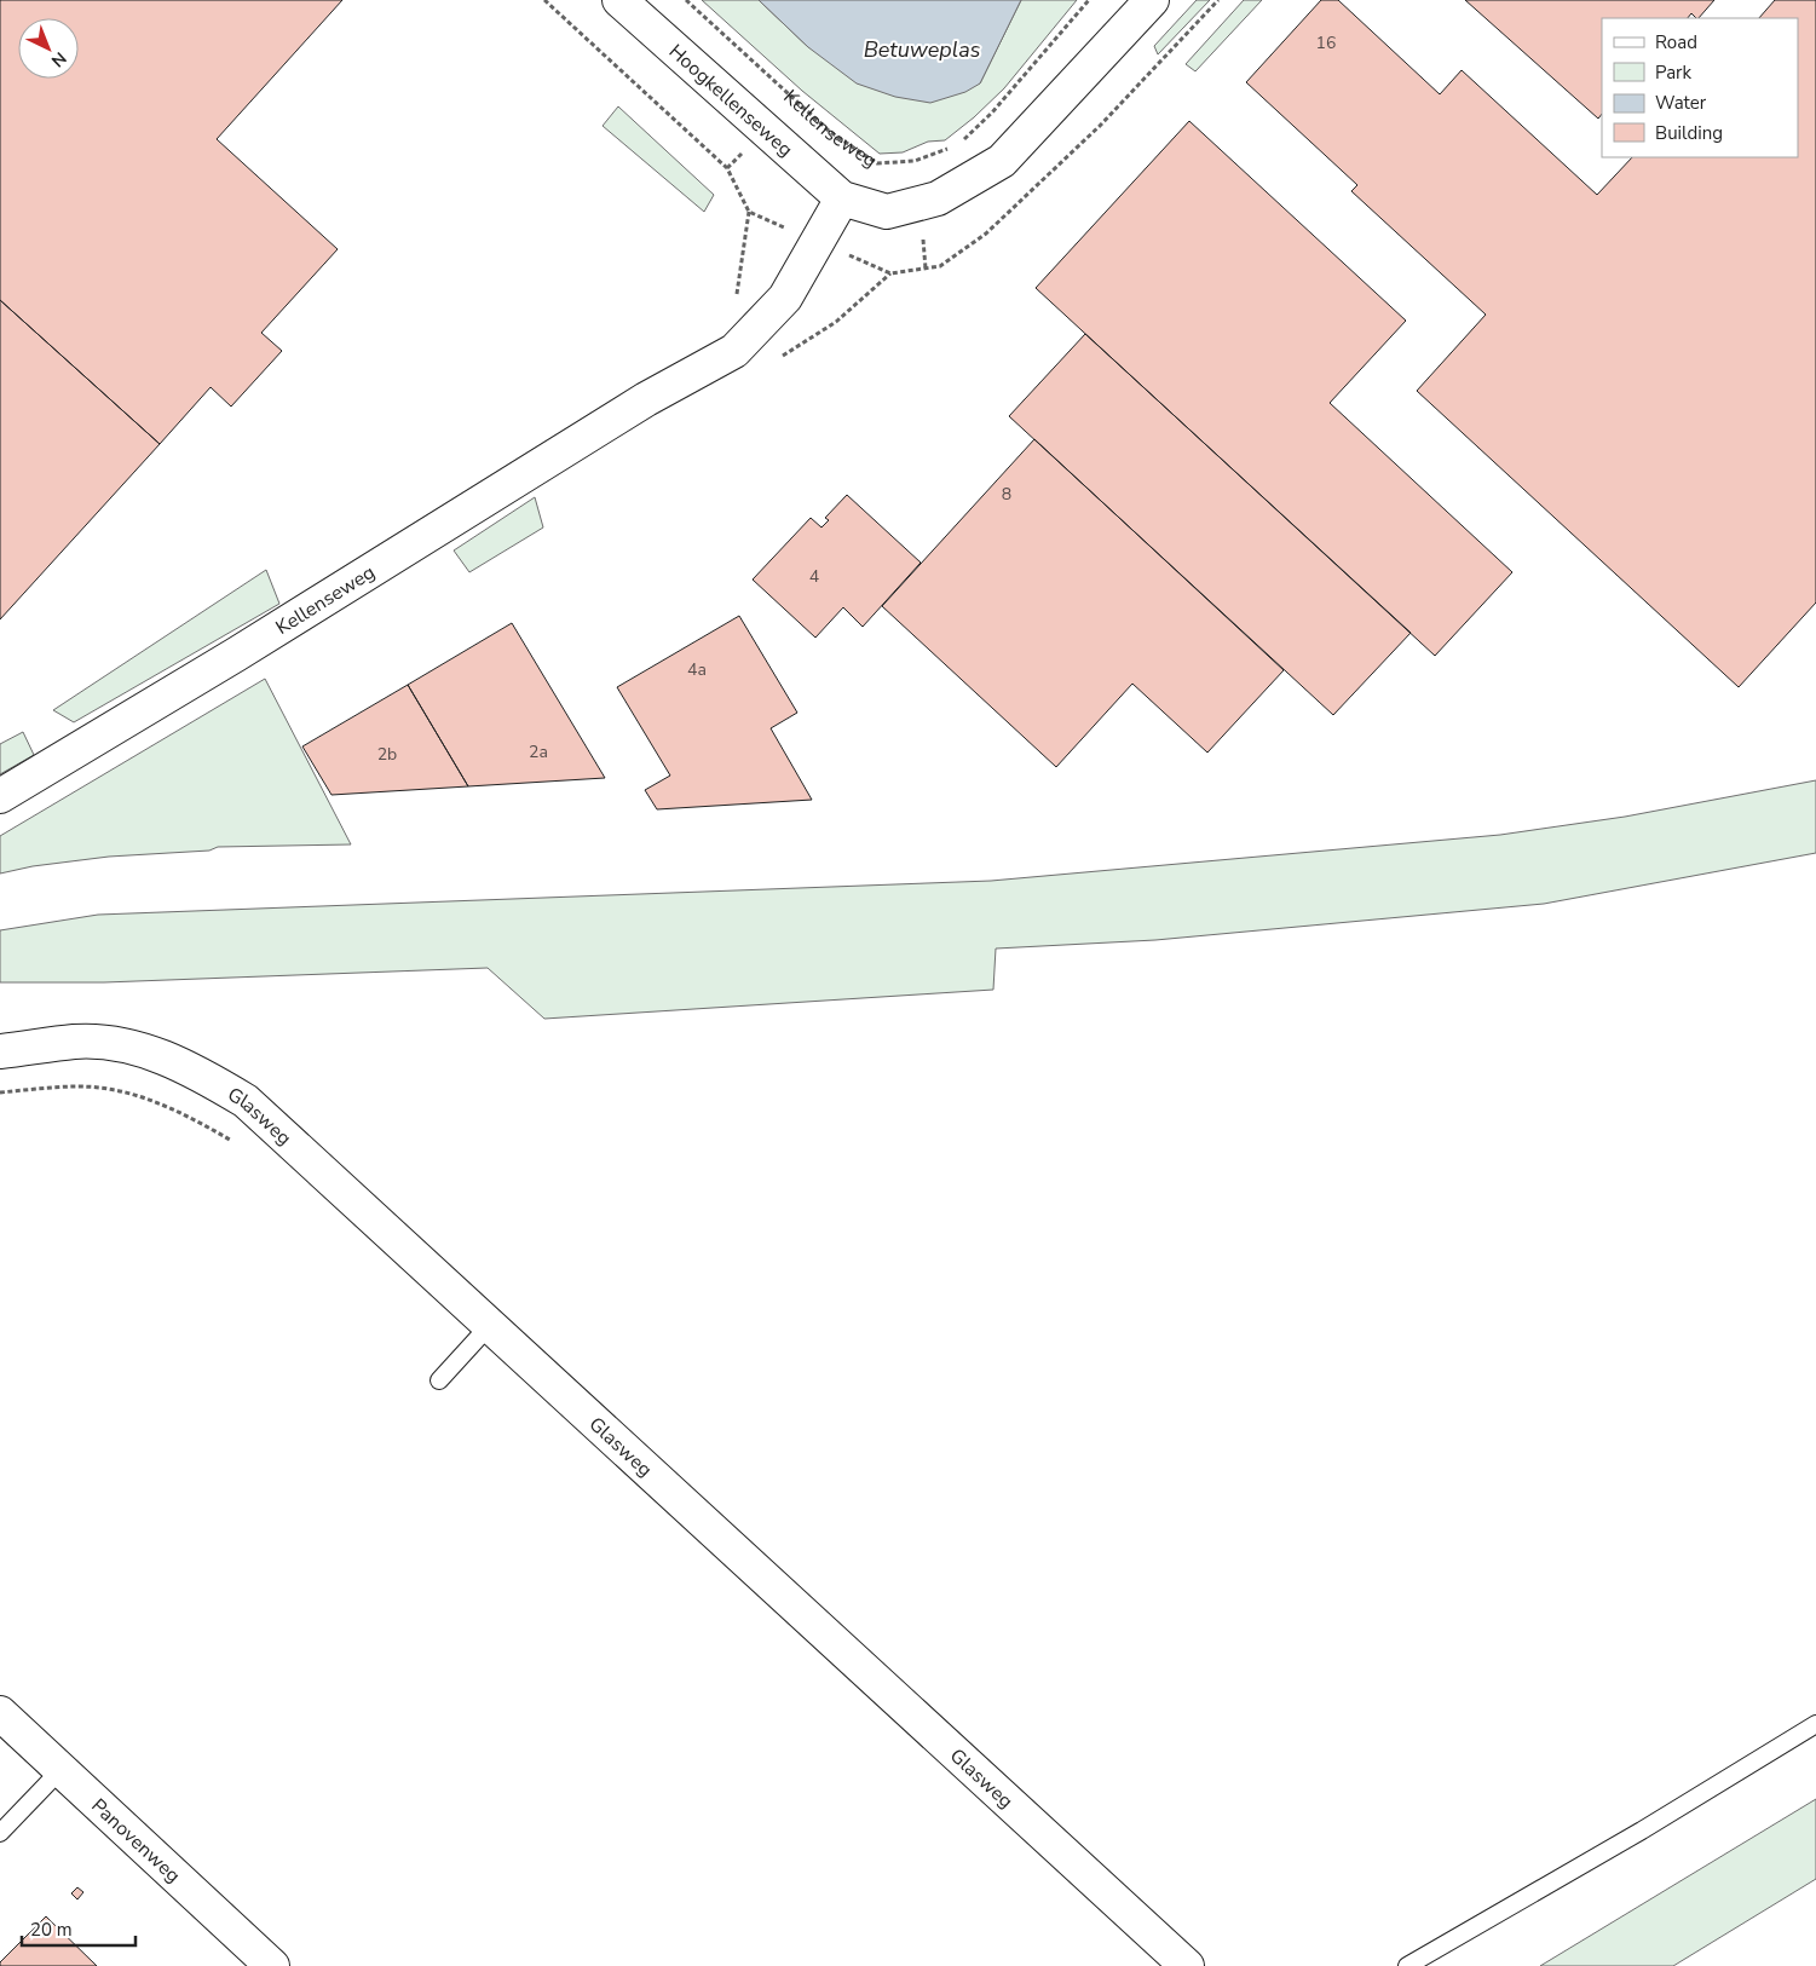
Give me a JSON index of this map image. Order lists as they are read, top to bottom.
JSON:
{
  "streets": {
    "street": [
      "Hoogkellenseweg",
      "Kellenseweg",
      "Glasweg",
      "Panovenweg"
    ]
  },
  "crossings": [
    ["Hoogkellenseweg", "Kellenseweg"]
  ],
  "water": ["Betuweplas"],
  "house_numbers": [
    "16",
    "8",
    "4",
    "4a",
    "2a",
    "2b"
  ],
  "legend": [
    "Road",
    "Park",
    "Water",
    "Building"
  ],
  "scale_bar": "20 m",
  "north": "bottom right"
}
